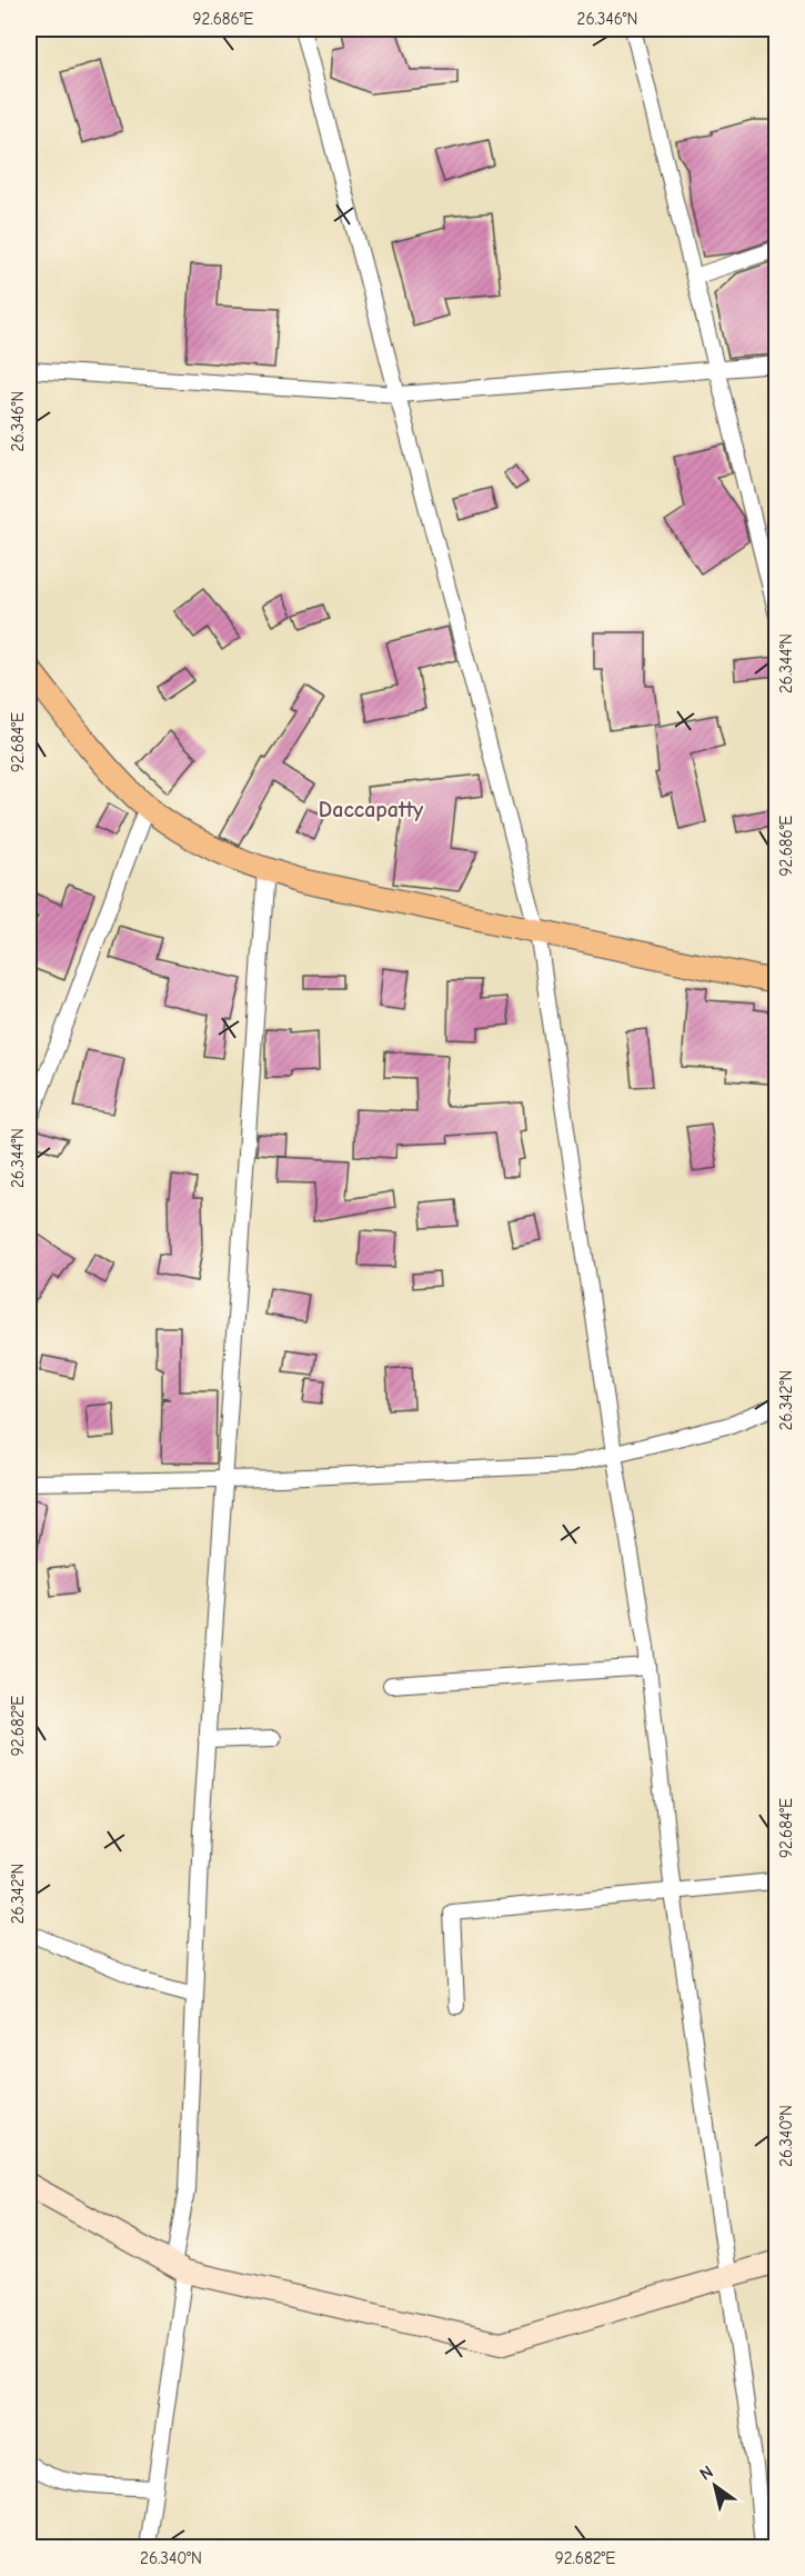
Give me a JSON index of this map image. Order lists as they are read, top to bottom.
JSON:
{
  "districts": ["Daccapatty"],
  "north": "top left",
  "coordinates": [
    "92.686°E",
    "26.346°N",
    "26.344°N",
    "92.684°E",
    "26.342°N",
    "92.682°E",
    "26.340°N"
  ]
}
